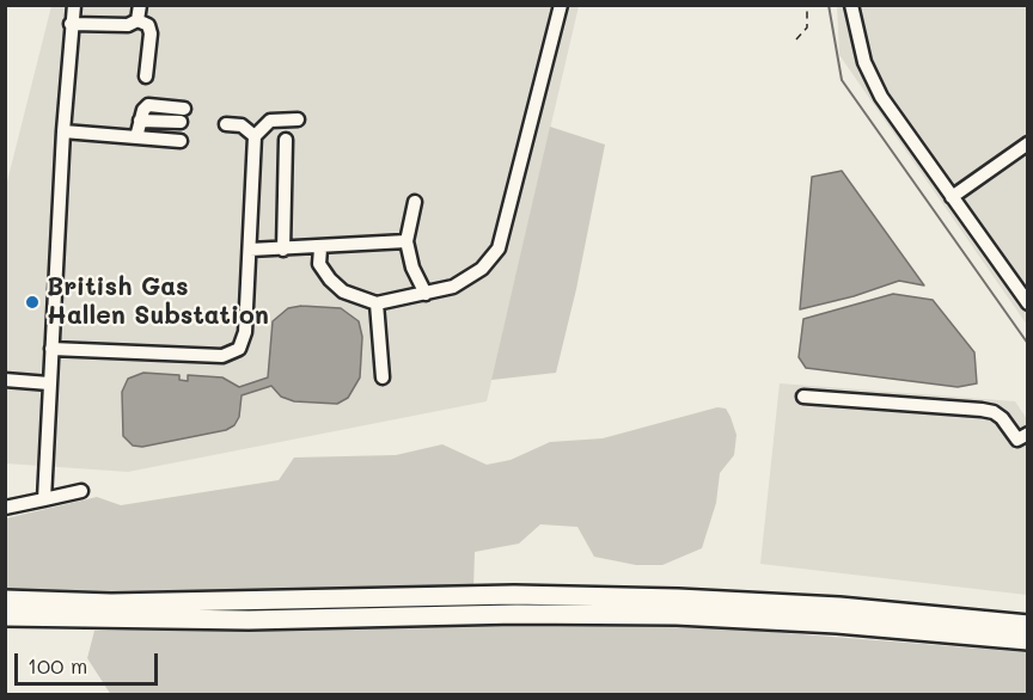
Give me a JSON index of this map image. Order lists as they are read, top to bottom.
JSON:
{
  "places": ["British Gas Hallen Substation"],
  "scale_bar": "100 m"
}
